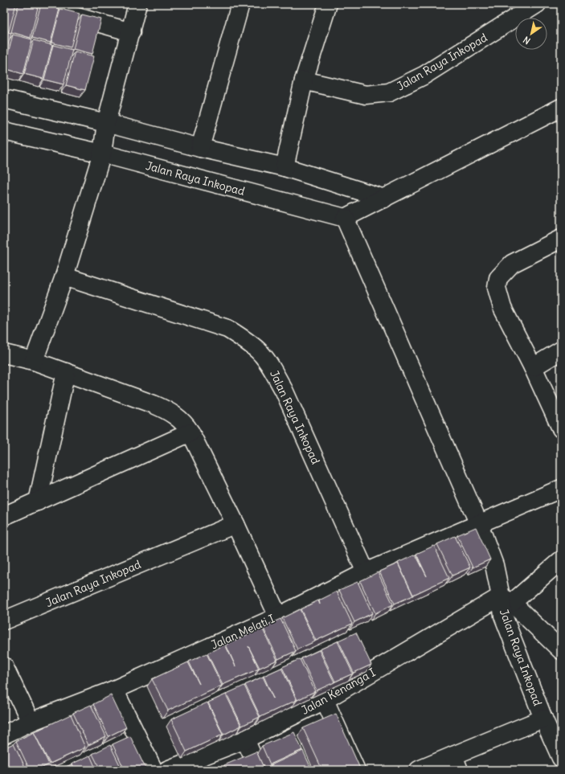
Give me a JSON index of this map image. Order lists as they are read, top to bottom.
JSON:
{
  "streets": {
    "street": ["Jalan Raya Inkopad", "Jalan Melati I", "Jalan Kenanga I"]
  },
  "crossings": [
    ["Jalan Raya Inkopad", "Jalan Melati I"],
    ["Jalan Raya Inkopad", "Jalan Kenanga I"]
  ],
  "north": "bottom left"
}
